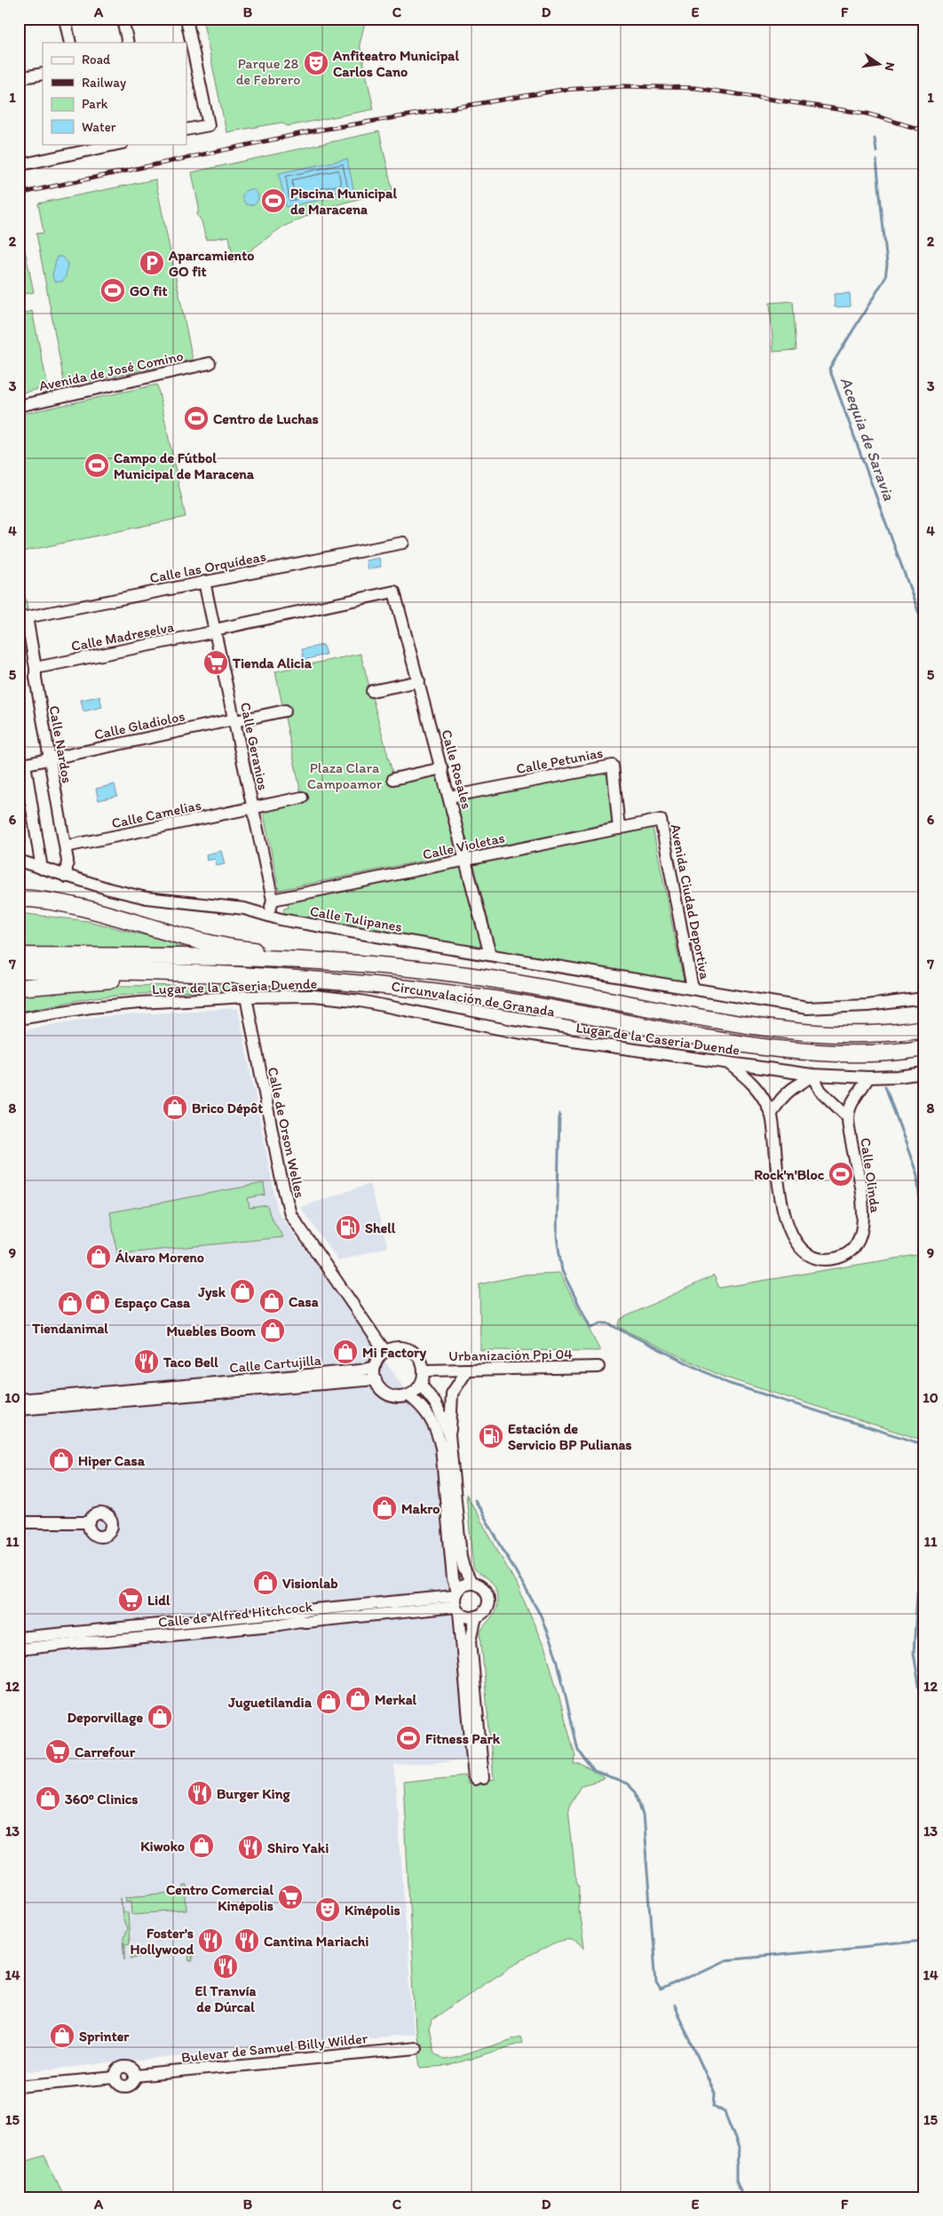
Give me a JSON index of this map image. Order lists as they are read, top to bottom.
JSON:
{
  "streets": {
    "highway": ["Circunvalación de Granada"],
    "street": [
      "Avenida de José Comino",
      "Calle las Orquídeas",
      "Calle Madreselva",
      "Calle Gladiolos",
      "Calle Nardos",
      "Calle Geranios",
      "Calle Petunias",
      "Calle Rosales",
      "Calle Camelias",
      "Calle Violetas",
      "Avenida Ciudad Deportiva",
      "Calle Tulipanes",
      "Lugar de la Caseria Duende",
      "Calle de Orson Welles",
      "Calle Olinda",
      "Urbanización Ppi 04",
      "Calle Cartujilla",
      "Calle de Alfred Hitchcock",
      "Bulevar de Samuel Billy Wilder"
    ]
  },
  "crossings": [
    ["Calle las Orquídeas", "Calle Nardos"],
    ["Calle las Orquídeas", "Calle Geranios"],
    ["Calle Madreselva", "Calle Nardos"],
    ["Calle Madreselva", "Calle Geranios"],
    ["Calle Madreselva", "Calle Rosales"],
    ["Calle Gladiolos", "Calle Nardos"],
    ["Calle Gladiolos", "Calle Geranios"],
    ["Calle Nardos", "Calle Camelias"],
    ["Calle Nardos", "Calle Tulipanes"],
    ["Calle Geranios", "Calle Camelias"],
    ["Calle Geranios", "Calle Violetas"],
    ["Calle Geranios", "Calle Tulipanes"],
    ["Calle Petunias", "Calle Rosales"],
    ["Calle Petunias", "Calle Violetas"],
    ["Calle Rosales", "Calle Violetas"],
    ["Calle Rosales", "Calle Tulipanes"],
    ["Calle Violetas", "Avenida Ciudad Deportiva"],
    ["Avenida Ciudad Deportiva", "Calle Tulipanes"],
    ["Lugar de la Caseria Duende", "Calle de Orson Welles"],
    ["Lugar de la Caseria Duende", "Calle Olinda"],
    ["Calle de Orson Welles", "Urbanización Ppi 04"],
    ["Calle de Orson Welles", "Calle Cartujilla"],
    ["Urbanización Ppi 04", "Calle Cartujilla"]
  ],
  "water": ["Acequia de Saravia"],
  "parks": ["Parque 28 de Febrero", "Plaza Clara Campoamor"],
  "places": {
    "theatre": ["Anfiteatro Municipal Carlos Cano", "Kinépolis"],
    "sports": [
      "Piscina Municipal de Maracena",
      "GO fit",
      "Centro de Luchas",
      "Campo de Fútbol Municipal de Maracena",
      "Rock'n'Bloc",
      "Fitness Park"
    ],
    "parking": ["Aparcamiento GO fit"],
    "supermarket": [
      "Tienda Alicia",
      "Lidl",
      "Carrefour",
      "Centro Comercial Kinépolis"
    ],
    "shop": [
      "Brico Dépôt",
      "Álvaro Moreno",
      "Jysk",
      "Casa",
      "Espaço Casa",
      "Tiendanimal",
      "Muebles Boom",
      "Mi Factory",
      "Hiper Casa",
      "Makro",
      "Visionlab",
      "Merkal",
      "Juguetilandia",
      "Deporvillage",
      "360º Clinics",
      "Kiwoko",
      "Sprinter"
    ],
    "fuel station": ["Shell", "Estación de Servicio BP Pulianas"],
    "restaurant": [
      "Taco Bell",
      "Burger King",
      "Shiro Yaki",
      "Foster's Hollywood",
      "Cantina Mariachi",
      "El Tranvía de Dúrcal"
    ]
  },
  "legend": [
    "Road",
    "Railway",
    "Park",
    "Water"
  ],
  "north": "right",
  "grid": {
    "columns": [
      "A",
      "B",
      "C",
      "D",
      "E",
      "F"
    ],
    "rows": [
      "1",
      "2",
      "3",
      "4",
      "5",
      "6",
      "7",
      "8",
      "9",
      "10",
      "11",
      "12",
      "13",
      "14",
      "15"
    ]
  }
}
